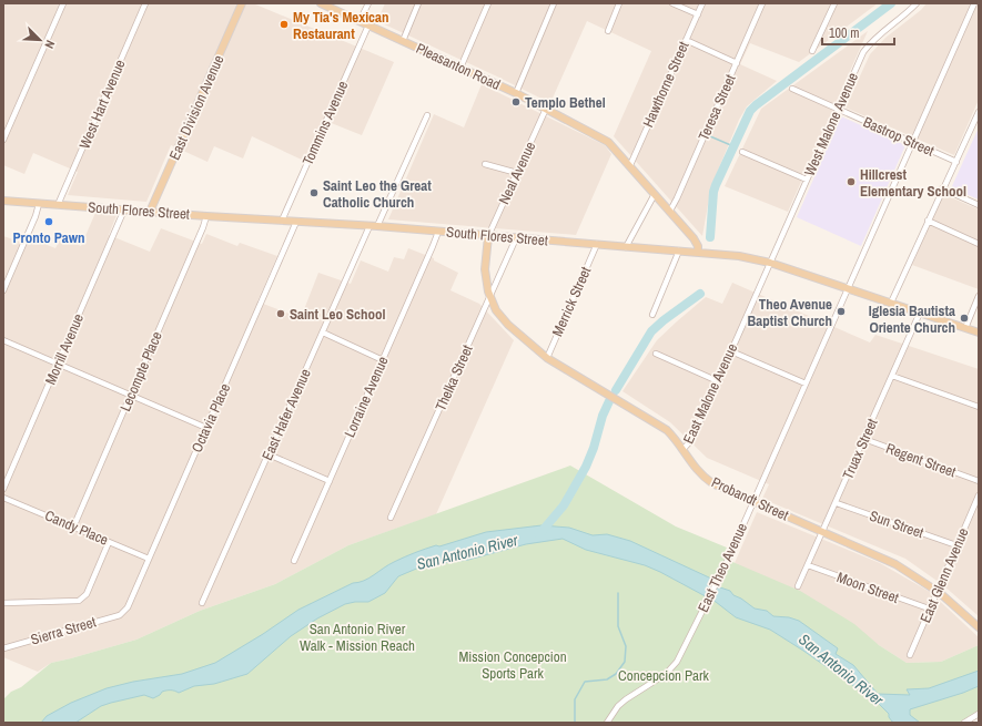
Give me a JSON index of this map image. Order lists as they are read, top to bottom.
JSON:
{
  "streets": {
    "main road": [
      "Pleasanton Road",
      "East Division Avenue",
      "South Flores Street",
      "Probandt Street"
    ],
    "street": [
      "Hawthorne Street",
      "West Hart Avenue",
      "Teresa Street",
      "Tommins Avenue",
      "West Malone Avenue",
      "Bastrop Street",
      "Neal Avenue",
      "Merrick Street",
      "Morrill Avenue",
      "Lecompte Place",
      "Thelka Street",
      "East Malone Avenue",
      "Lorraine Avenue",
      "East Hafer Avenue",
      "Octavia Place",
      "Truax Street",
      "Regent Street",
      "Sun Street",
      "Candy Place",
      "East Theo Avenue",
      "East Glenn Avenue",
      "Moon Street",
      "Sierra Street"
    ]
  },
  "crossings": [
    ["Pleasanton Road", "Hawthorne Street"],
    ["Pleasanton Road", "Teresa Street"],
    ["Pleasanton Road", "Tommins Avenue"],
    ["Pleasanton Road", "Neal Avenue"],
    ["Pleasanton Road", "South Flores Street"],
    ["West Hart Avenue", "South Flores Street"],
    ["East Division Avenue", "South Flores Street"],
    ["Tommins Avenue", "South Flores Street"],
    ["West Malone Avenue", "Bastrop Street"],
    ["West Malone Avenue", "South Flores Street"],
    ["West Malone Avenue", "East Malone Avenue"],
    ["Bastrop Street", "East Theo Avenue"],
    ["Neal Avenue", "South Flores Street"],
    ["Neal Avenue", "Probandt Street"],
    ["South Flores Street", "Merrick Street"],
    ["South Flores Street", "Morrill Avenue"],
    ["South Flores Street", "Lecompte Place"],
    ["South Flores Street", "Thelka Street"],
    ["South Flores Street", "East Malone Avenue"],
    ["South Flores Street", "Lorraine Avenue"],
    ["South Flores Street", "East Hafer Avenue"],
    ["South Flores Street", "Octavia Place"],
    ["South Flores Street", "Truax Street"],
    ["South Flores Street", "Probandt Street"],
    ["South Flores Street", "East Theo Avenue"],
    ["Merrick Street", "Probandt Street"],
    ["Lecompte Place", "Candy Place"],
    ["Thelka Street", "Probandt Street"],
    ["East Malone Avenue", "Probandt Street"],
    ["Octavia Place", "Candy Place"],
    ["Octavia Place", "Sierra Street"],
    ["Truax Street", "Regent Street"],
    ["Truax Street", "Probandt Street"],
    ["Truax Street", "Sun Street"],
    ["Truax Street", "Moon Street"],
    ["Probandt Street", "East Theo Avenue"],
    ["Probandt Street", "East Glenn Avenue"],
    ["Sun Street", "East Glenn Avenue"],
    ["East Glenn Avenue", "Moon Street"]
  ],
  "water": ["San Antonio River"],
  "parks": ["San Antonio River Walk - Mission Reach", "Mission Concepcion Sports Park", "Concepcion Park"],
  "places": [
    "My Tia's Mexican Restaurant",
    "Templo Bethel",
    "Hillcrest Elementary School",
    "Saint Leo the Great Catholic Church",
    "Pronto Pawn",
    "Theo Avenue Baptist Church",
    "Saint Leo School",
    "Iglesia Bautista Oriente Church"
  ],
  "scale_bar": "100 m",
  "north": "bottom right"
}
